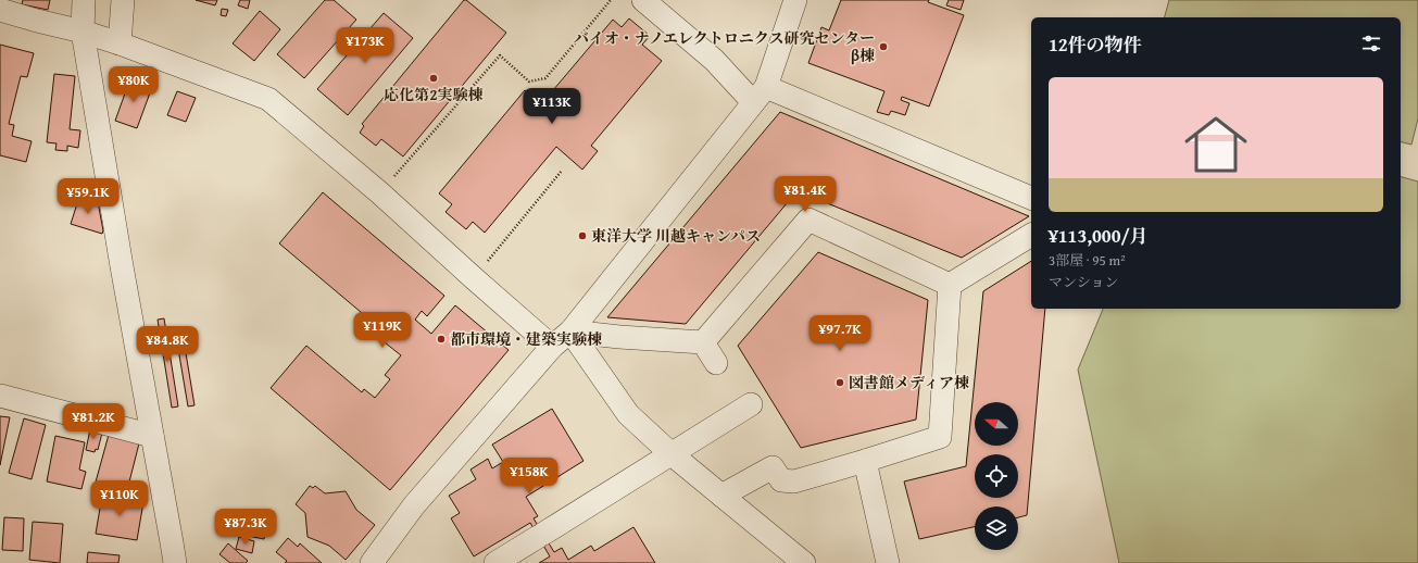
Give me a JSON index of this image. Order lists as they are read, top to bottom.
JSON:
{
  "places": [
    "バイオ・ナノエレクトロニクス研究センター β棟",
    "応化第2実験棟",
    "東洋大学 川越キャンパス",
    "都市環境・建築実験棟",
    "図書館メディア棟"
  ],
  "north": "left",
  "page": {
    "heading": "12件の物件",
    "price": [
      "¥173K",
      "¥80K",
      "¥113K",
      "¥81.4K",
      "¥59.1K",
      "¥119K",
      "¥97.7K",
      "¥84.8K",
      "¥81.2K",
      "¥158K",
      "¥110K",
      "¥87.3K"
    ],
    "list": [
      {
        "name": "¥113,000/月",
        "note": "3部屋 · 95 m² · マンション"
      }
    ]
  }
}
